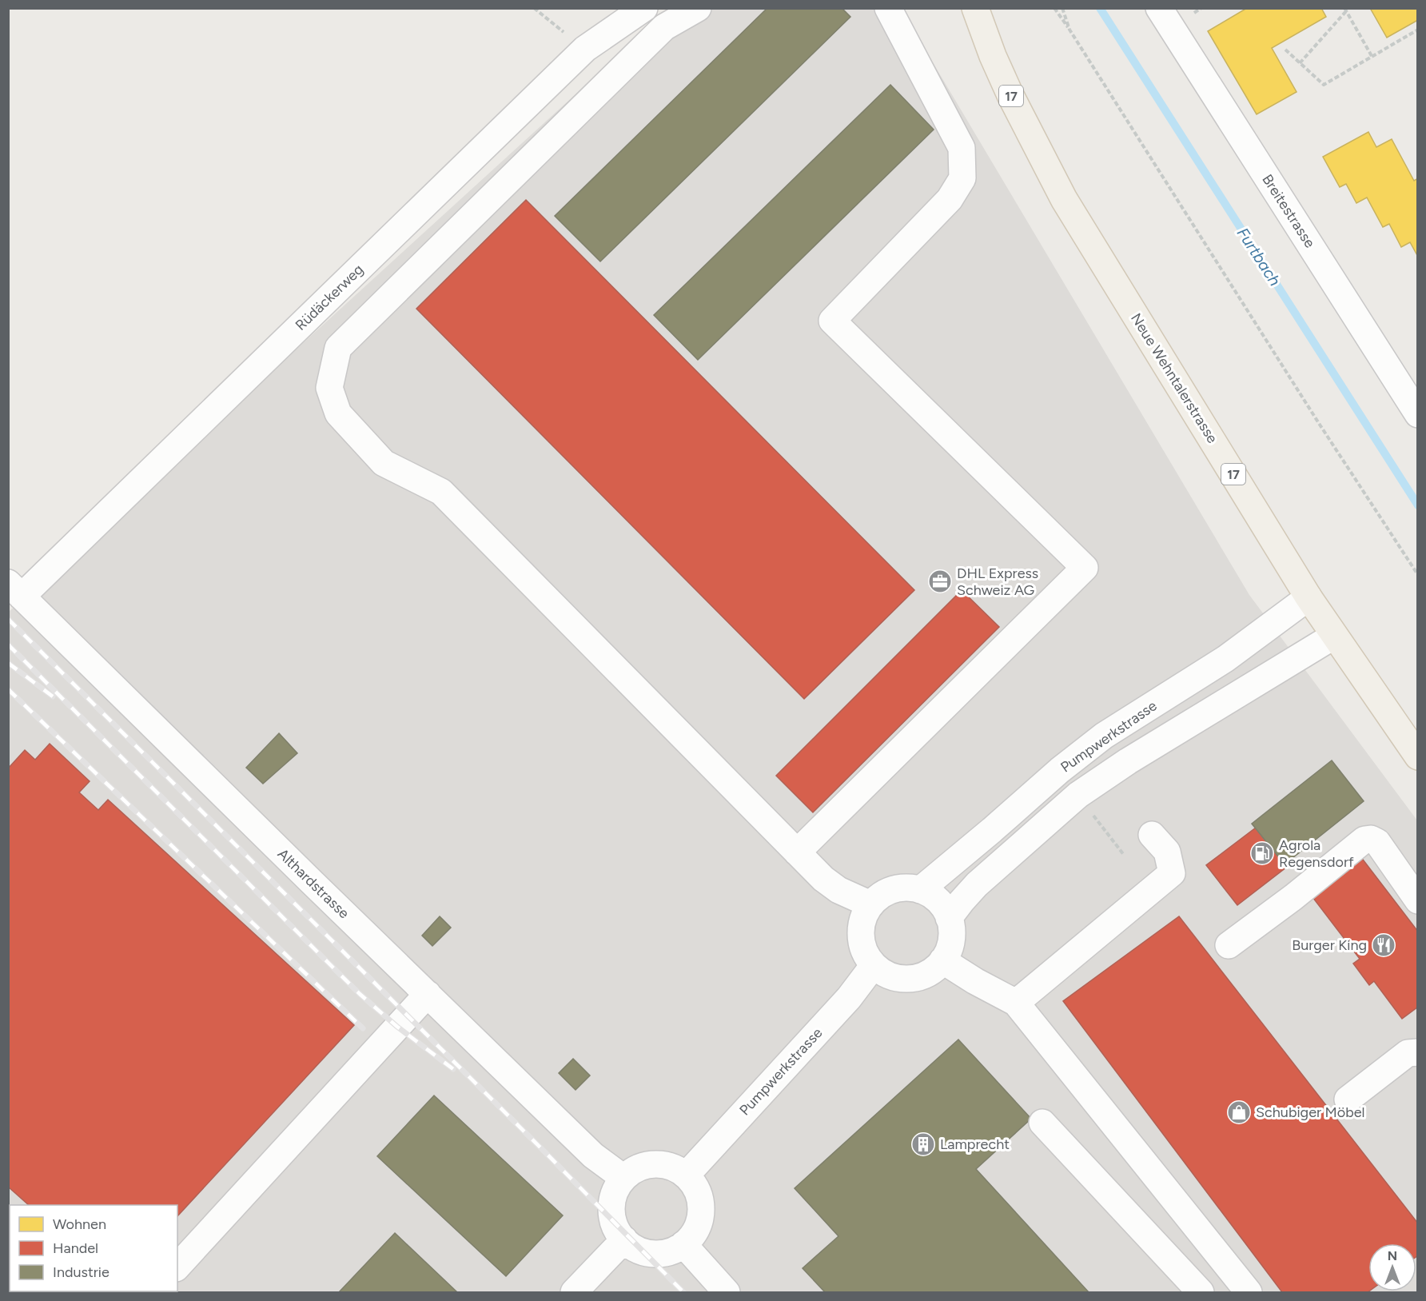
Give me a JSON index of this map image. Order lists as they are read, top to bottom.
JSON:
{
  "streets": {
    "main road": ["17", "Neue Wehntalerstrasse"],
    "street": [
      "Breitestrasse",
      "Rüdäckerweg",
      "Pumpwerkstrasse",
      "Althardstrasse"
    ]
  },
  "crossings": [
    ["Rüdäckerweg", "Althardstrasse"],
    ["Neue Wehntalerstrasse", "Pumpwerkstrasse"],
    ["Pumpwerkstrasse", "Althardstrasse"]
  ],
  "water": ["Furtbach"],
  "places": {
    "office": ["DHL Express Schweiz AG"],
    "fuel station": ["Agrola Regensdorf"],
    "restaurant": ["Burger King"],
    "shop": ["Schubiger Möbel"],
    "building": ["Lamprecht"]
  },
  "legend": ["Wohnen", "Handel", "Industrie"],
  "north": "top"
}
